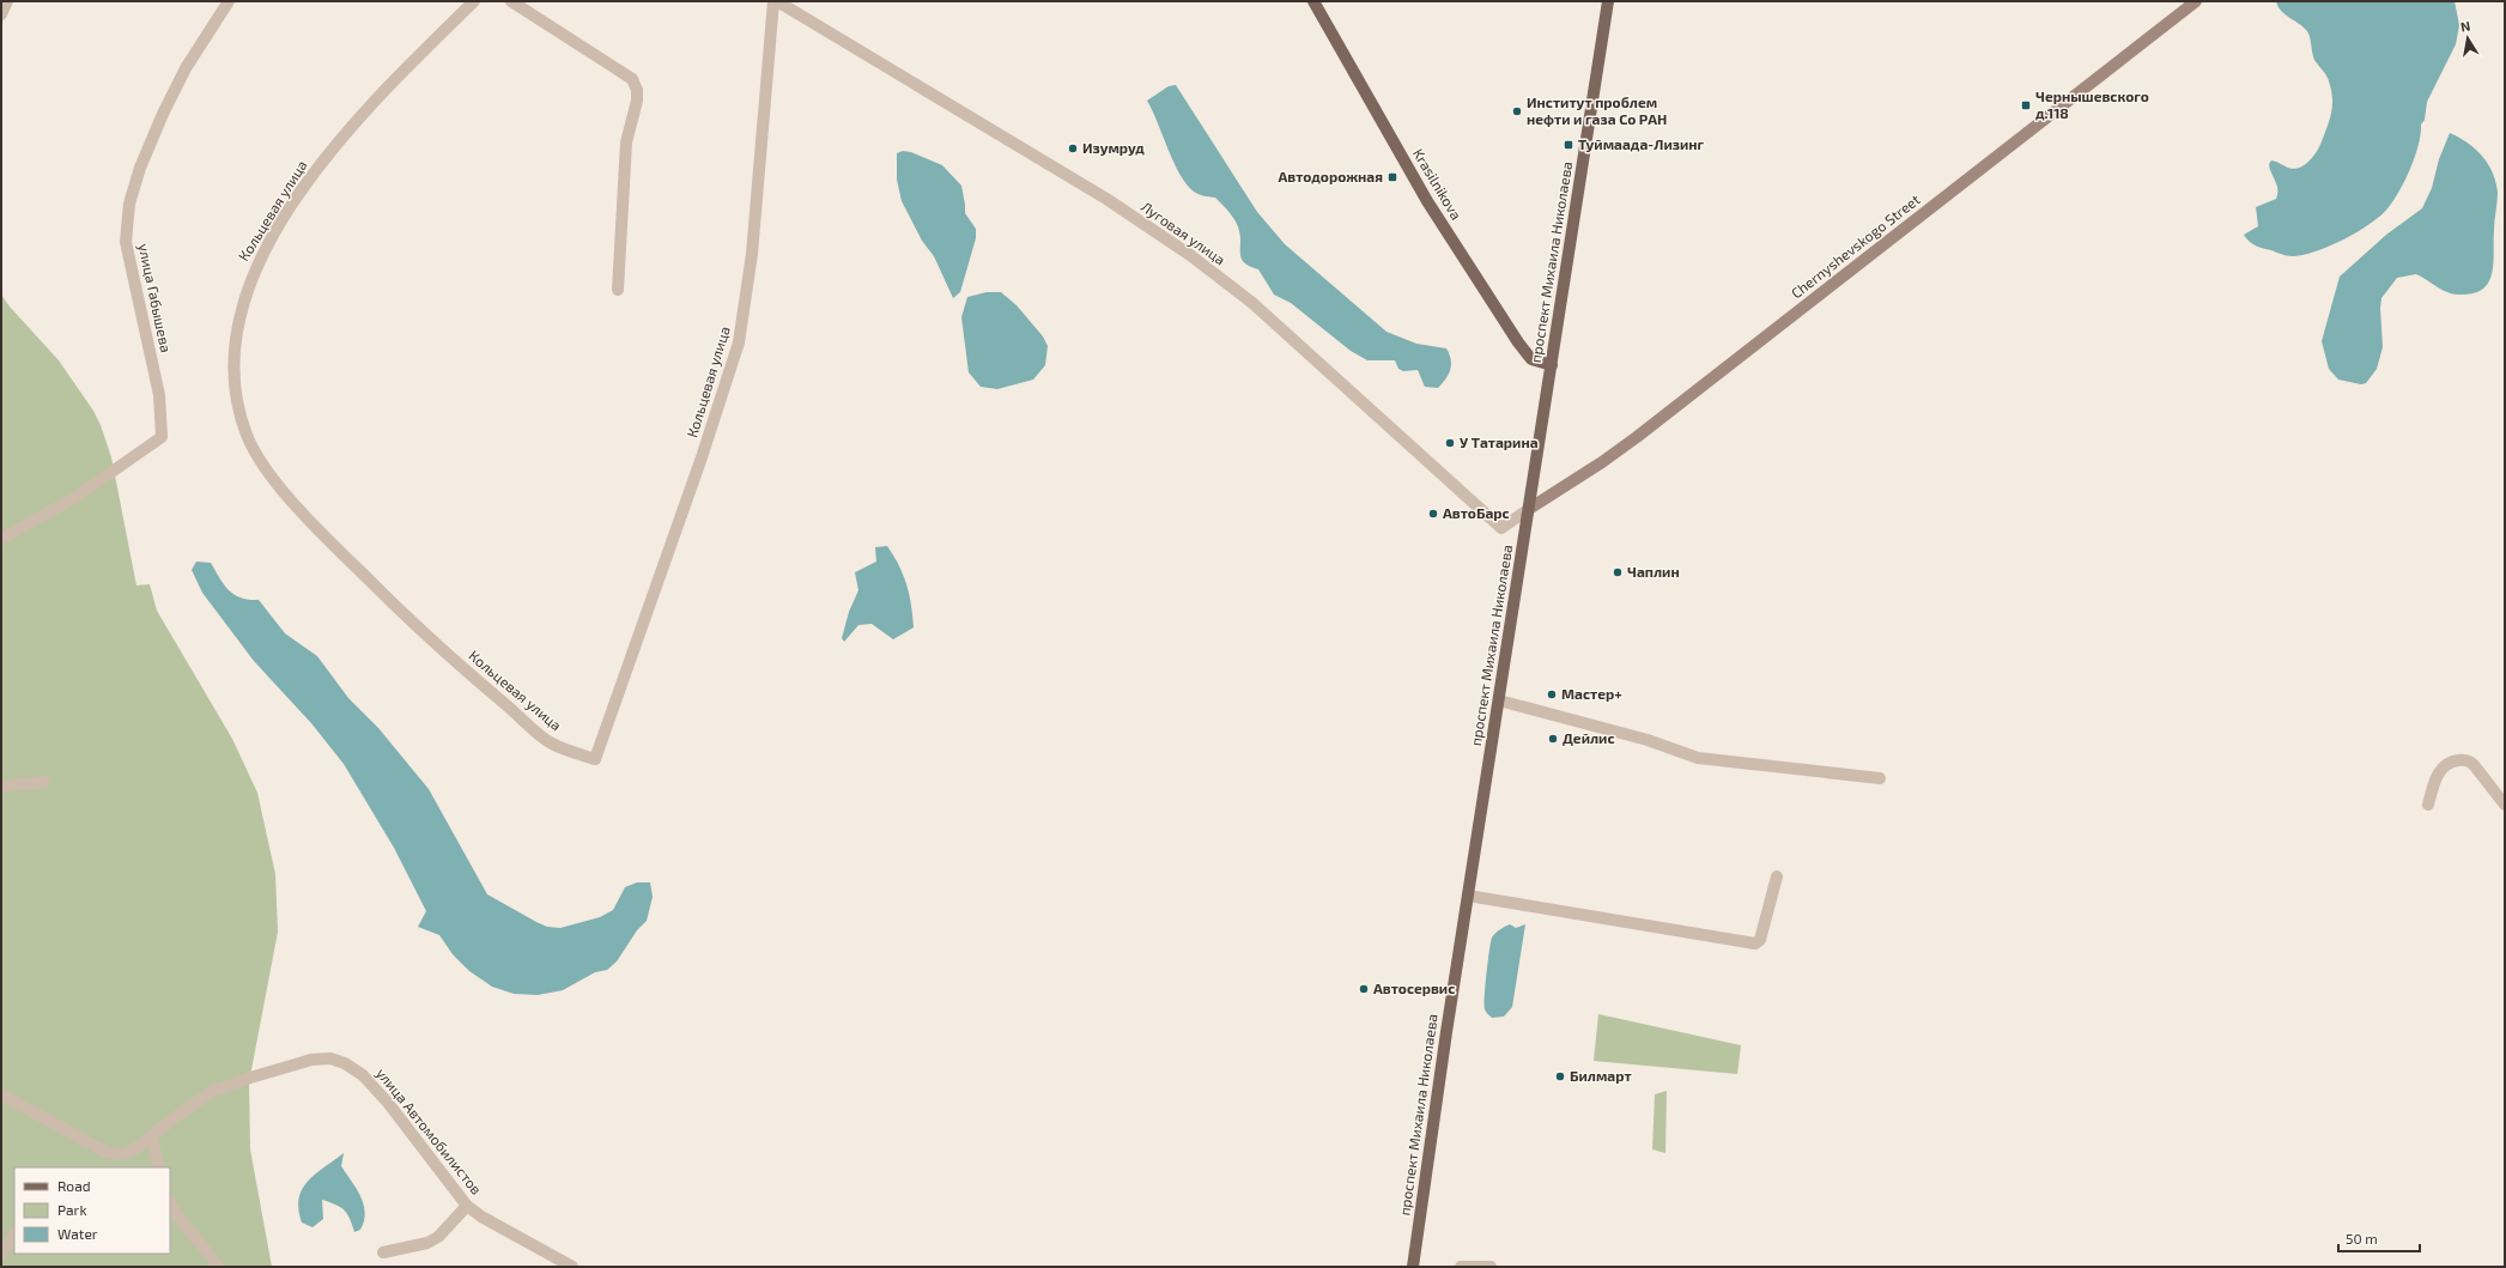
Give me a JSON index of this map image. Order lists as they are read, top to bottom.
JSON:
{
  "streets": {
    "main road": ["Krasilnikova", "Chernyshevskogo Street", "проспект Михаила Николаева"],
    "street": [
      "Кольцевая улица",
      "Луговая улица",
      "улица Габышева",
      "улица Автомобилистов"
    ]
  },
  "crossings": [
    ["Krasilnikova", "проспект Михаила Николаева"],
    ["Луговая улица", "Chernyshevskogo Street"],
    ["Луговая улица", "проспект Михаила Николаева"],
    ["Chernyshevskogo Street", "проспект Михаила Николаева"]
  ],
  "places": {
    "transit": ["Чернышевского д.118", "Туймаада-Лизинг", "Автодорожная"],
    "other": [
      "Институт проблем нефти и газа Со РАН",
      "Изумруд",
      "У Татарина",
      "АвтоБарс",
      "Чаплин",
      "Мастер+",
      "Дейлис",
      "Автосервис",
      "Билмарт"
    ]
  },
  "legend": ["Road", "Park", "Water"],
  "scale_bar": "50 m",
  "north": "top"
}
